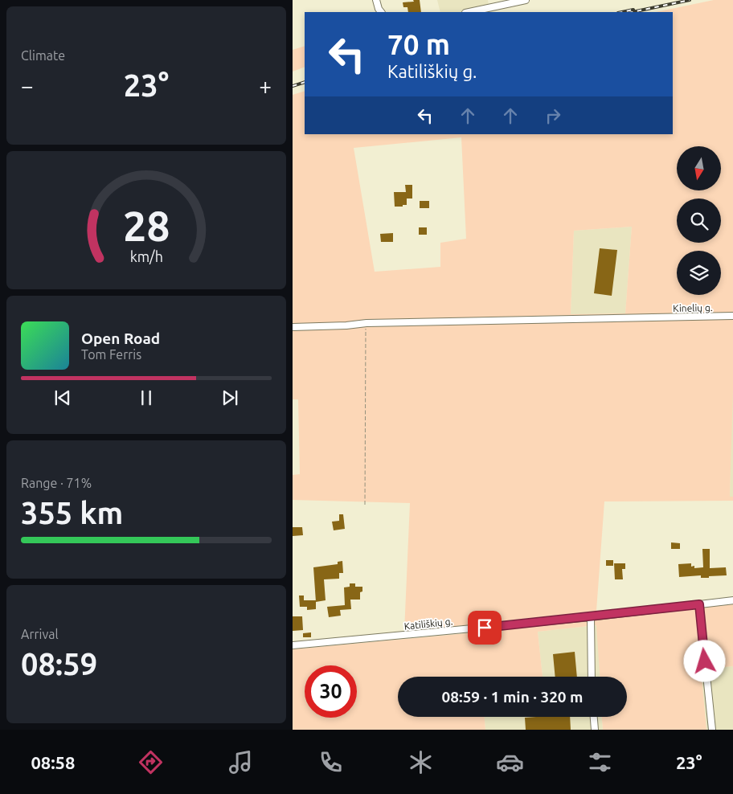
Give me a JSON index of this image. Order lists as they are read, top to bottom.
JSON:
{
  "streets": {
    "street": ["Kinelių g.", "Katiliškių g."]
  },
  "north": "bottom",
  "page": {
    "tile": [
      "Climate",
      ["Range · 71%", "355 km"],
      ["Arrival", "08:59"]
    ],
    "turn": ["70 m", "Katiliškių g."],
    "heat": ["−", "23°", "+"],
    "song": ["Open Road", "Tom Ferris"],
    "limit": "30",
    "trip": "08:59 · 1 min · 320 m",
    "tabs": ["08:58", "23°"],
    "gauge": ["28", "km/h"]
  }
}
